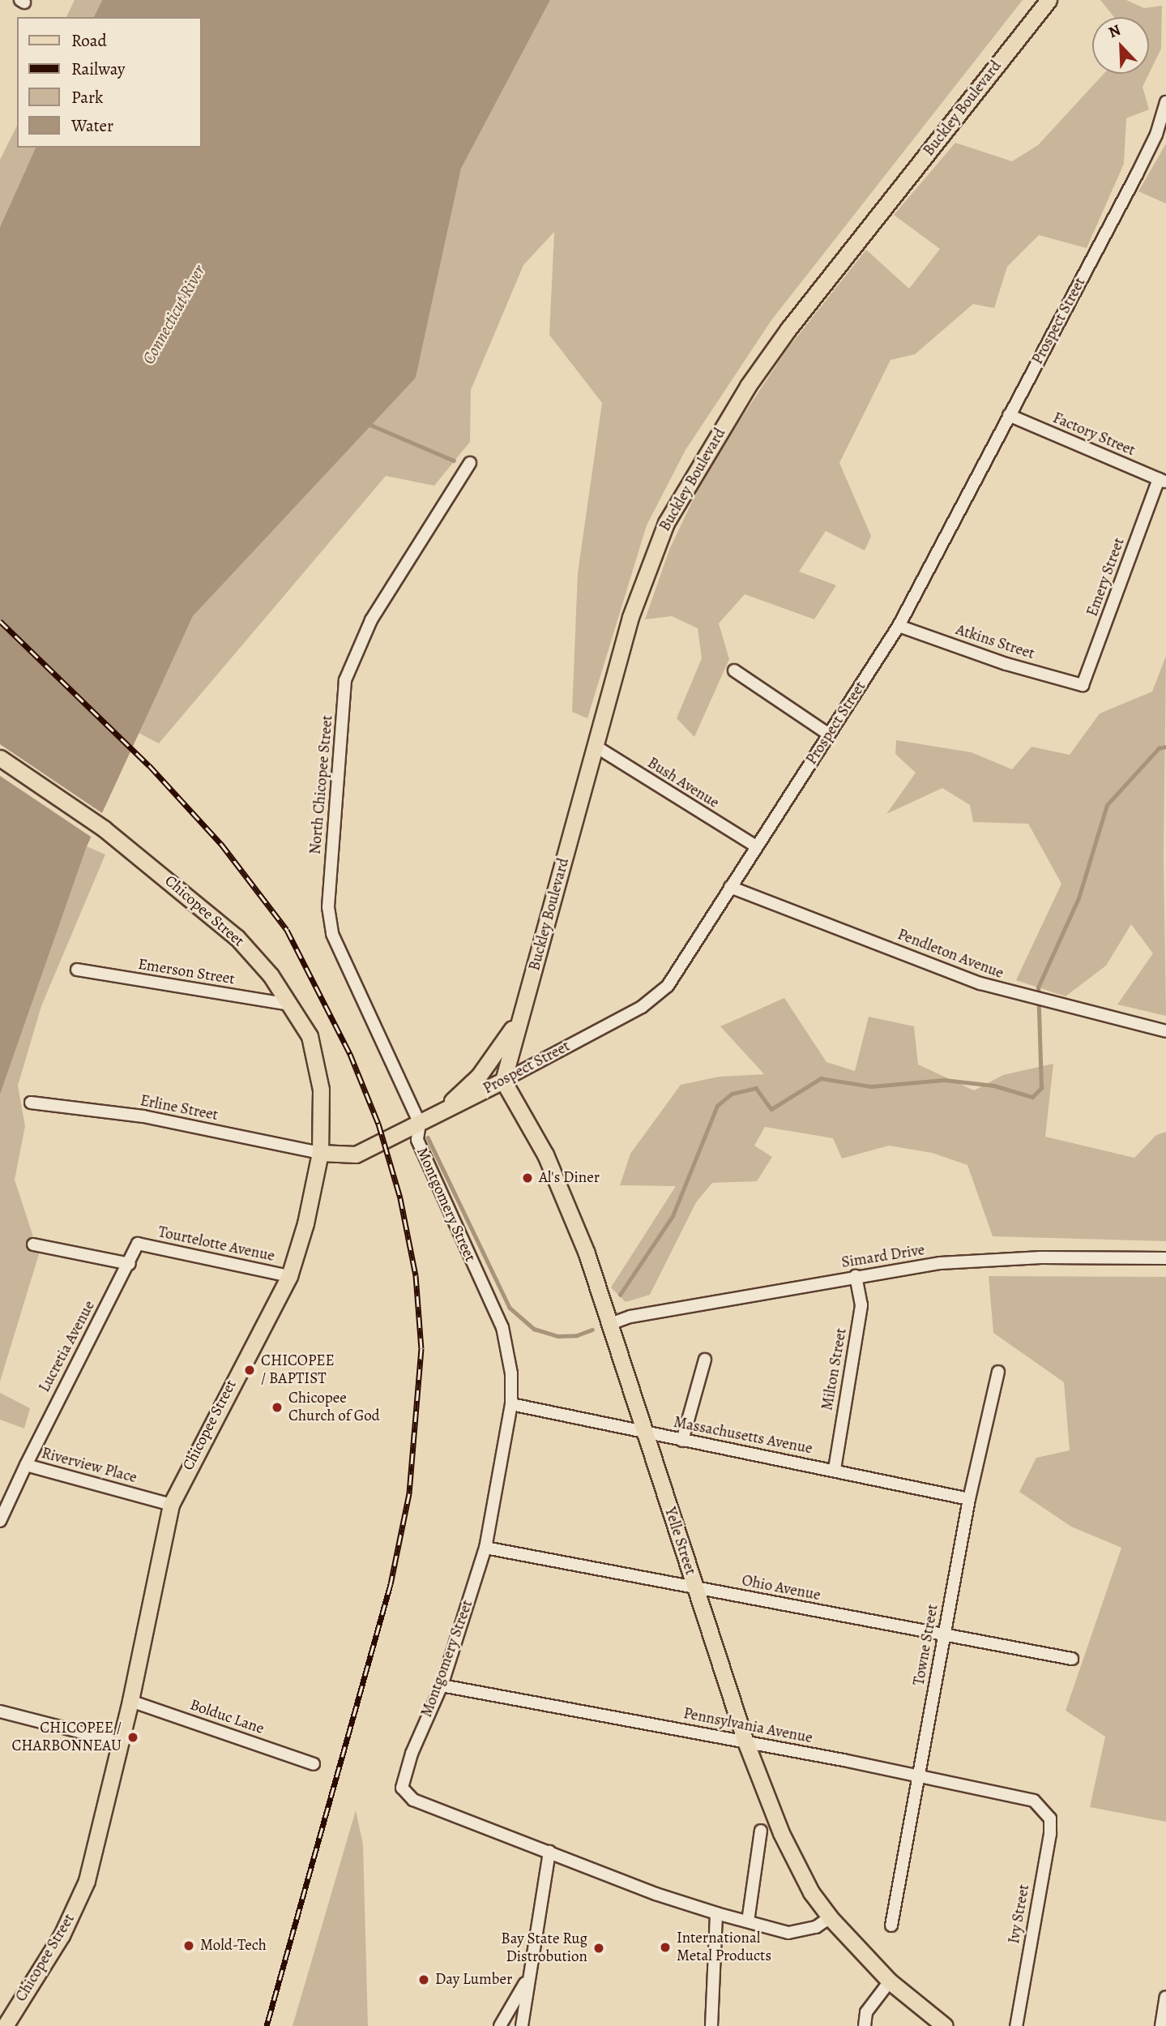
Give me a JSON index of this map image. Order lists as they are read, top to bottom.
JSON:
{
  "streets": {
    "main road": [
      "Buckley Boulevard",
      "Prospect Street",
      "Chicopee Street",
      "Yelle Street"
    ],
    "street": [
      "Factory Street",
      "Emery Street",
      "Atkins Street",
      "Bush Avenue",
      "North Chicopee Street",
      "Pendleton Avenue",
      "Emerson Street",
      "Erline Street",
      "Montgomery Street",
      "Tourtelotte Avenue",
      "Simard Drive",
      "Lucretia Avenue",
      "Milton Street",
      "Massachusetts Avenue",
      "Riverview Place",
      "Ohio Avenue",
      "Towne Street",
      "Bolduc Lane",
      "Pennsylvania Avenue",
      "Ivy Street"
    ]
  },
  "crossings": [
    ["Buckley Boulevard", "Prospect Street"],
    ["Buckley Boulevard", "Bush Avenue"],
    ["Buckley Boulevard", "Yelle Street"],
    ["Prospect Street", "Factory Street"],
    ["Prospect Street", "Atkins Street"],
    ["Prospect Street", "Bush Avenue"],
    ["Prospect Street", "North Chicopee Street"],
    ["Prospect Street", "Chicopee Street"],
    ["Prospect Street", "Pendleton Avenue"],
    ["Prospect Street", "Erline Street"],
    ["Prospect Street", "Montgomery Street"],
    ["Prospect Street", "Yelle Street"],
    ["Factory Street", "Emery Street"],
    ["Emery Street", "Atkins Street"],
    ["North Chicopee Street", "Montgomery Street"],
    ["Chicopee Street", "Emerson Street"],
    ["Chicopee Street", "Erline Street"],
    ["Chicopee Street", "Tourtelotte Avenue"],
    ["Chicopee Street", "Riverview Place"],
    ["Chicopee Street", "Bolduc Lane"],
    ["Montgomery Street", "Massachusetts Avenue"],
    ["Montgomery Street", "Yelle Street"],
    ["Montgomery Street", "Ohio Avenue"],
    ["Montgomery Street", "Pennsylvania Avenue"],
    ["Tourtelotte Avenue", "Lucretia Avenue"],
    ["Simard Drive", "Milton Street"],
    ["Simard Drive", "Yelle Street"],
    ["Lucretia Avenue", "Riverview Place"],
    ["Milton Street", "Massachusetts Avenue"],
    ["Massachusetts Avenue", "Yelle Street"],
    ["Massachusetts Avenue", "Towne Street"],
    ["Yelle Street", "Ohio Avenue"],
    ["Yelle Street", "Pennsylvania Avenue"],
    ["Ohio Avenue", "Towne Street"],
    ["Towne Street", "Pennsylvania Avenue"],
    ["Pennsylvania Avenue", "Ivy Street"]
  ],
  "water": ["Connecticut River"],
  "places": [
    "Al's Diner",
    "CHICOPEE / BAPTIST",
    "Chicopee Church of God",
    "CHICOPEE / CHARBONNEAU",
    "Mold-Tech",
    "International Metal Products",
    "Bay State Rug Distrobution",
    "Day Lumber"
  ],
  "legend": [
    "Road",
    "Railway",
    "Park",
    "Water"
  ],
  "north": "top left"
}
